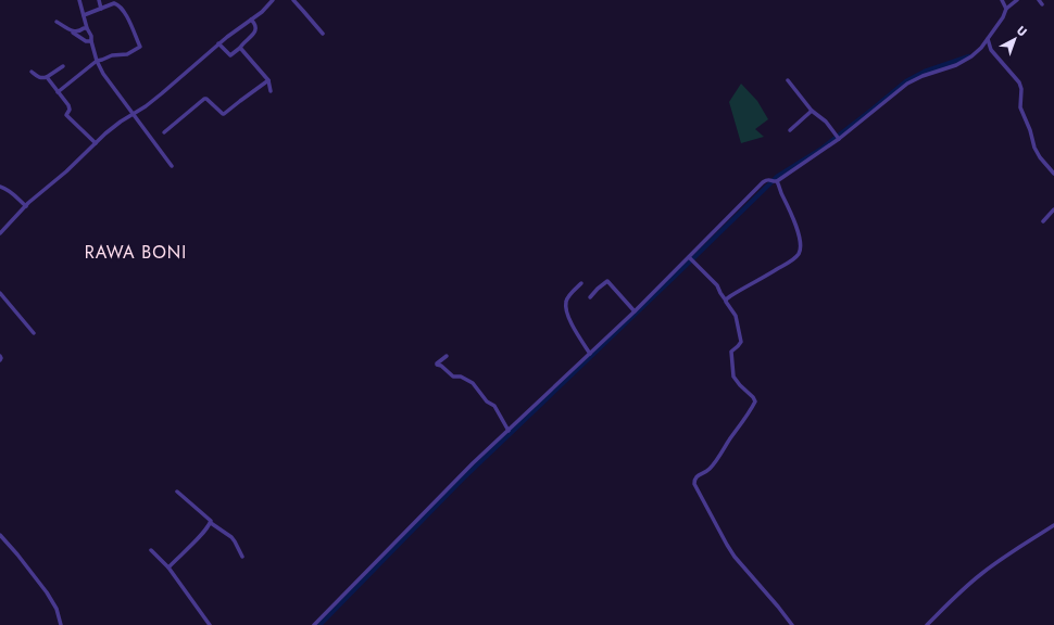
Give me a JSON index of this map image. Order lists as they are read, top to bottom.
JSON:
{
  "districts": ["RAWA BONI"],
  "north": "top right"
}
